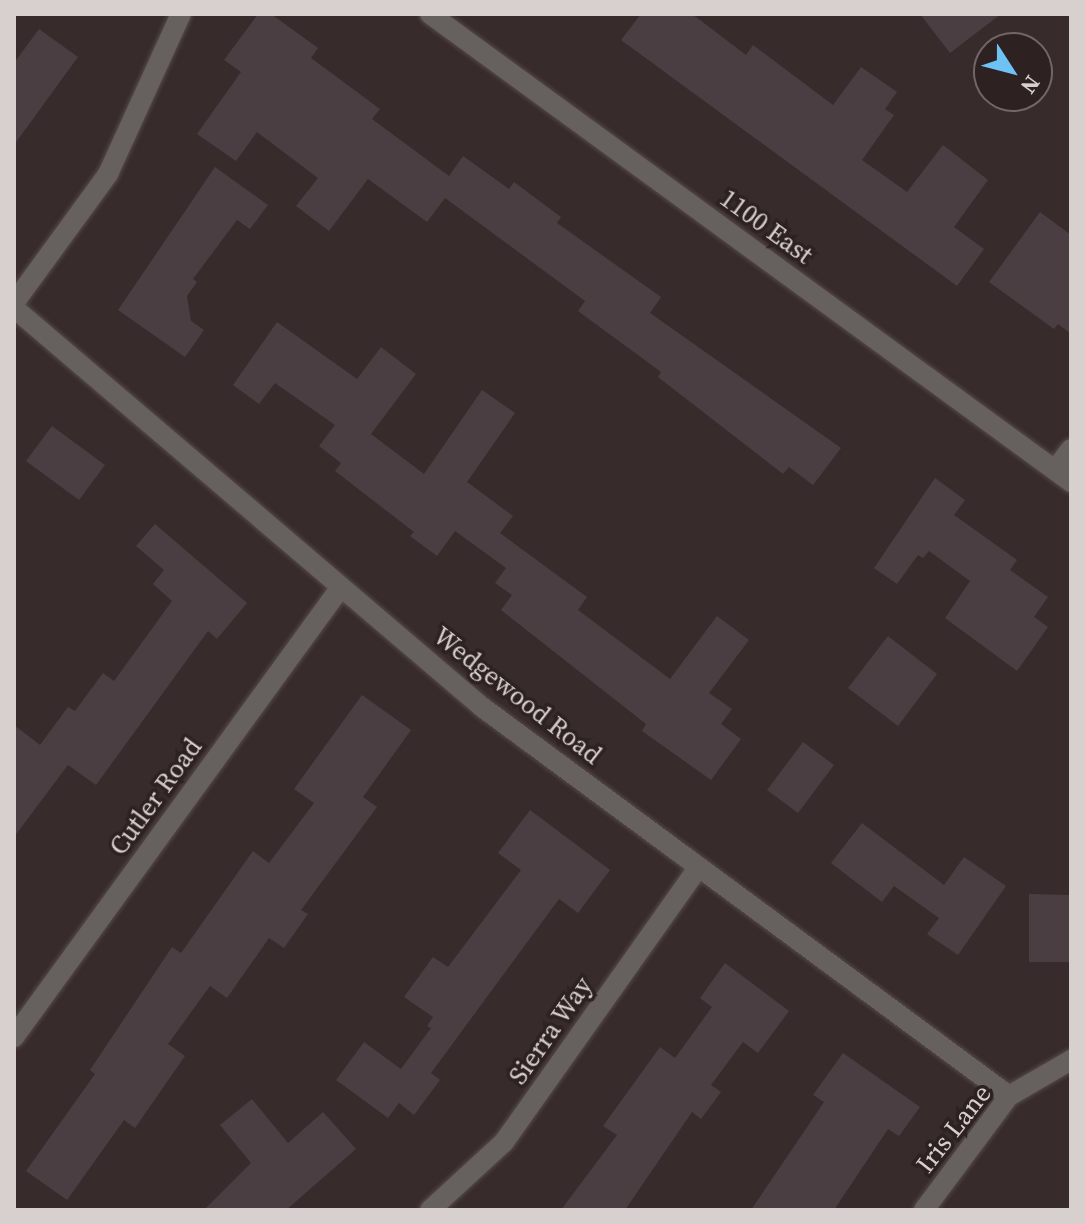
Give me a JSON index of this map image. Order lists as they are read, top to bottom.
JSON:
{
  "streets": {
    "street": [
      "1100 East",
      "Wedgewood Road",
      "Cutler Road",
      "Sierra Way",
      "Iris Lane"
    ]
  },
  "crossings": [
    ["Wedgewood Road", "Cutler Road"],
    ["Wedgewood Road", "Sierra Way"],
    ["Wedgewood Road", "Iris Lane"]
  ],
  "north": "bottom right"
}
